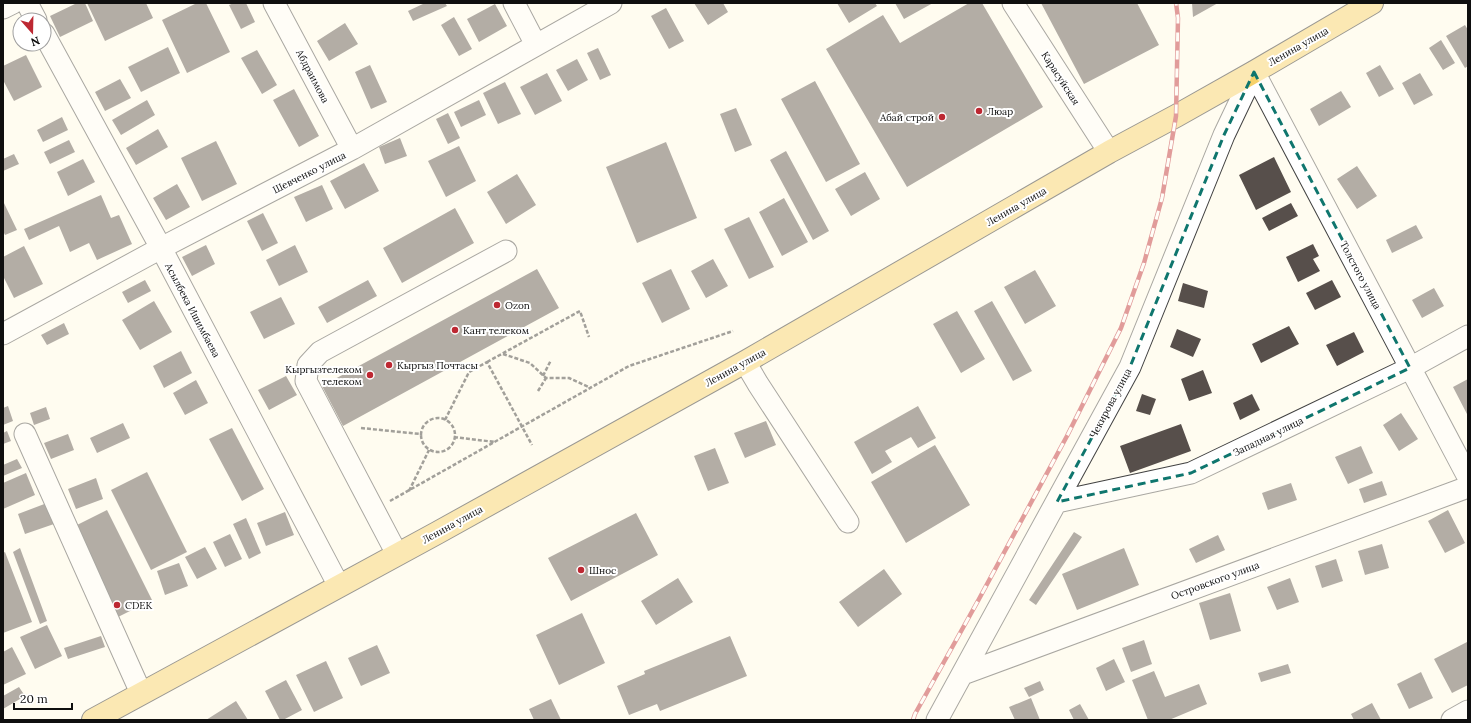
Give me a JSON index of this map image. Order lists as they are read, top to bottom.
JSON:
{
  "streets": {
    "main road": ["Ленина улица"],
    "street": [
      "Абдраимова",
      "Карасуйская",
      "Шевченко улица",
      "Толстого улица",
      "Асылбека Ишимбаева",
      "Чекирова улица",
      "Западная улица",
      "Островского улица"
    ]
  },
  "crossings": [
    ["Ленина улица", "Карасуйская"],
    ["Ленина улица", "Толстого улица"],
    ["Ленина улица", "Асылбека Ишимбаева"],
    ["Ленина улица", "Чекирова улица"],
    ["Абдраимова", "Шевченко улица"],
    ["Шевченко улица", "Асылбека Ишимбаева"],
    ["Толстого улица", "Чекирова улица"],
    ["Толстого улица", "Западная улица"],
    ["Чекирова улица", "Западная улица"],
    ["Чекирова улица", "Островского улица"]
  ],
  "places": [
    "Люар",
    "Абай строй",
    "Ozon",
    "Кант телеком",
    "Кыргыз Почтасы",
    "Кыргызтелеком телеком",
    "Шнос",
    "CDEK"
  ],
  "scale_bar": "20 m",
  "north": "bottom"
}
